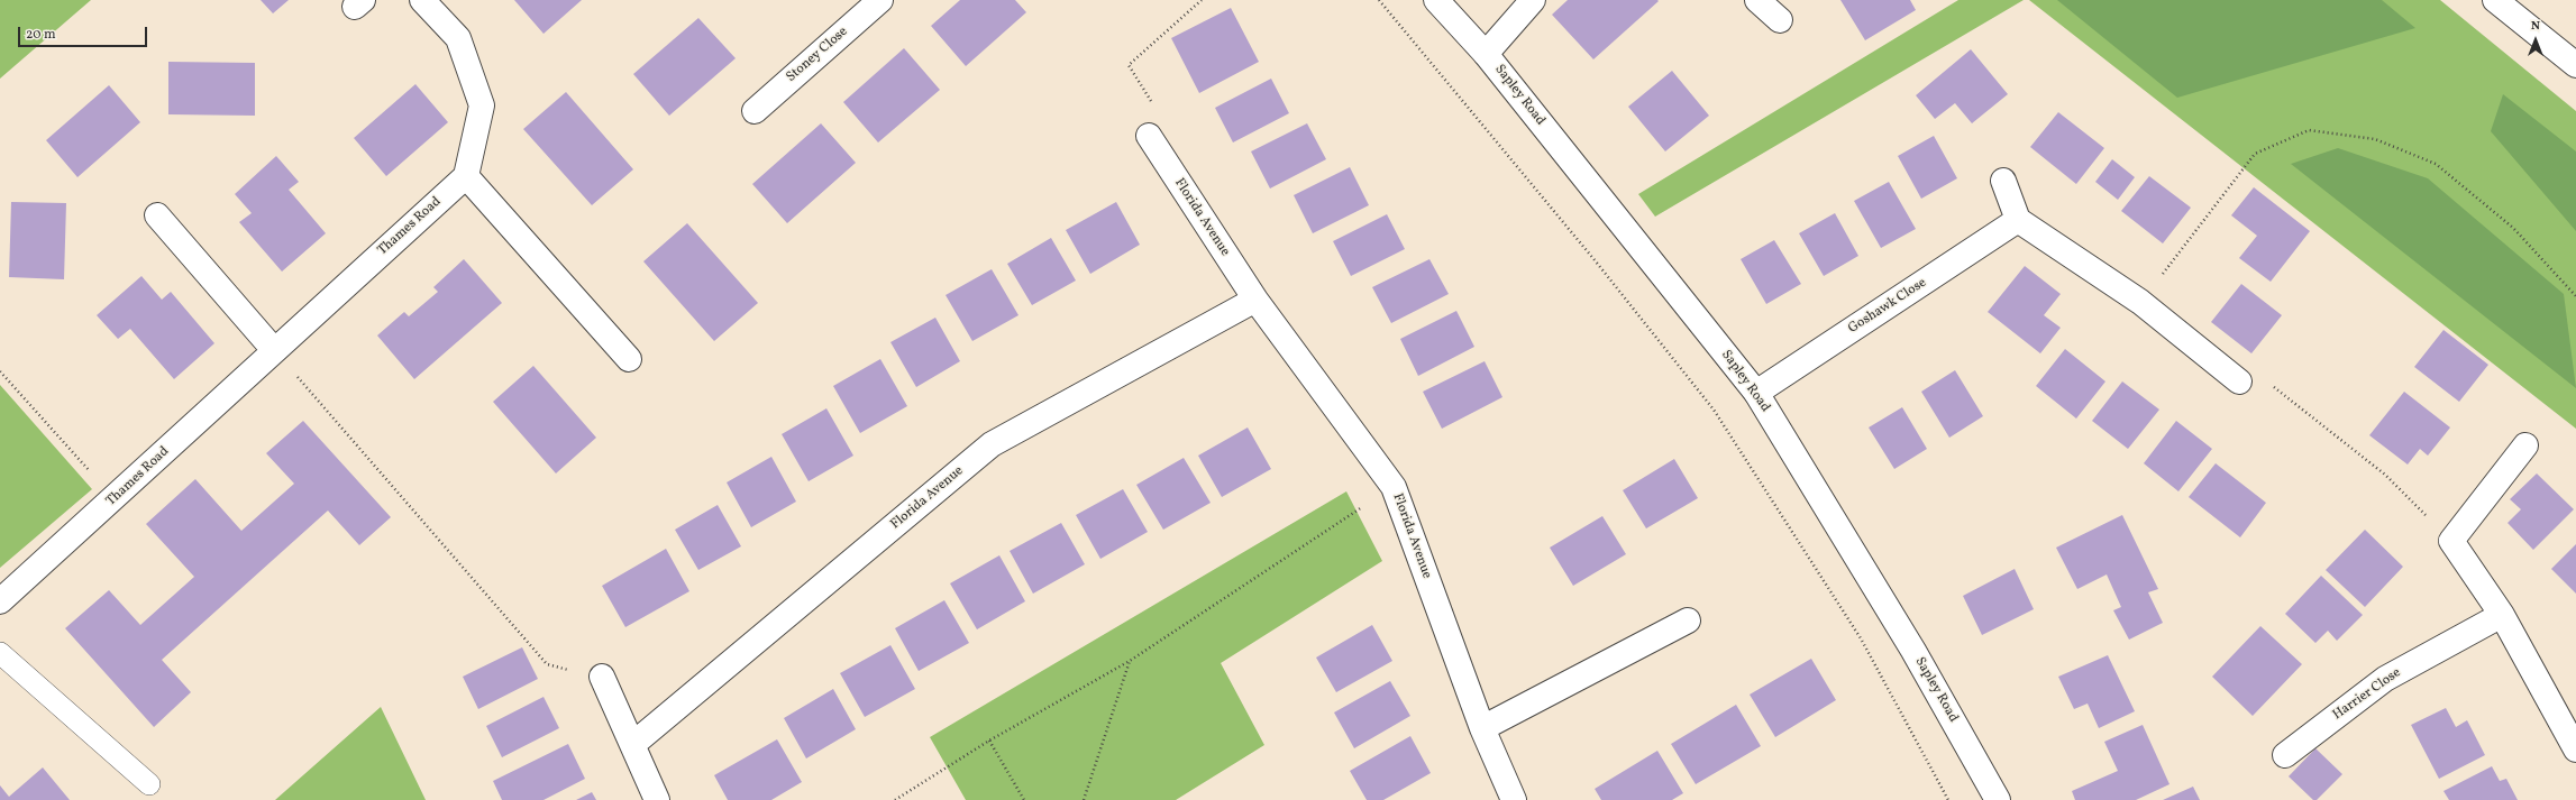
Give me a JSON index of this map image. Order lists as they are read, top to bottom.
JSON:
{
  "streets": {
    "main road": [
      "Stoney Close",
      "Sapley Road",
      "Florida Avenue",
      "Thames Road",
      "Goshawk Close",
      "Harrier Close"
    ]
  },
  "crossings": [
    ["Sapley Road", "Goshawk Close"]
  ],
  "scale_bar": "20 m",
  "north": "top"
}
